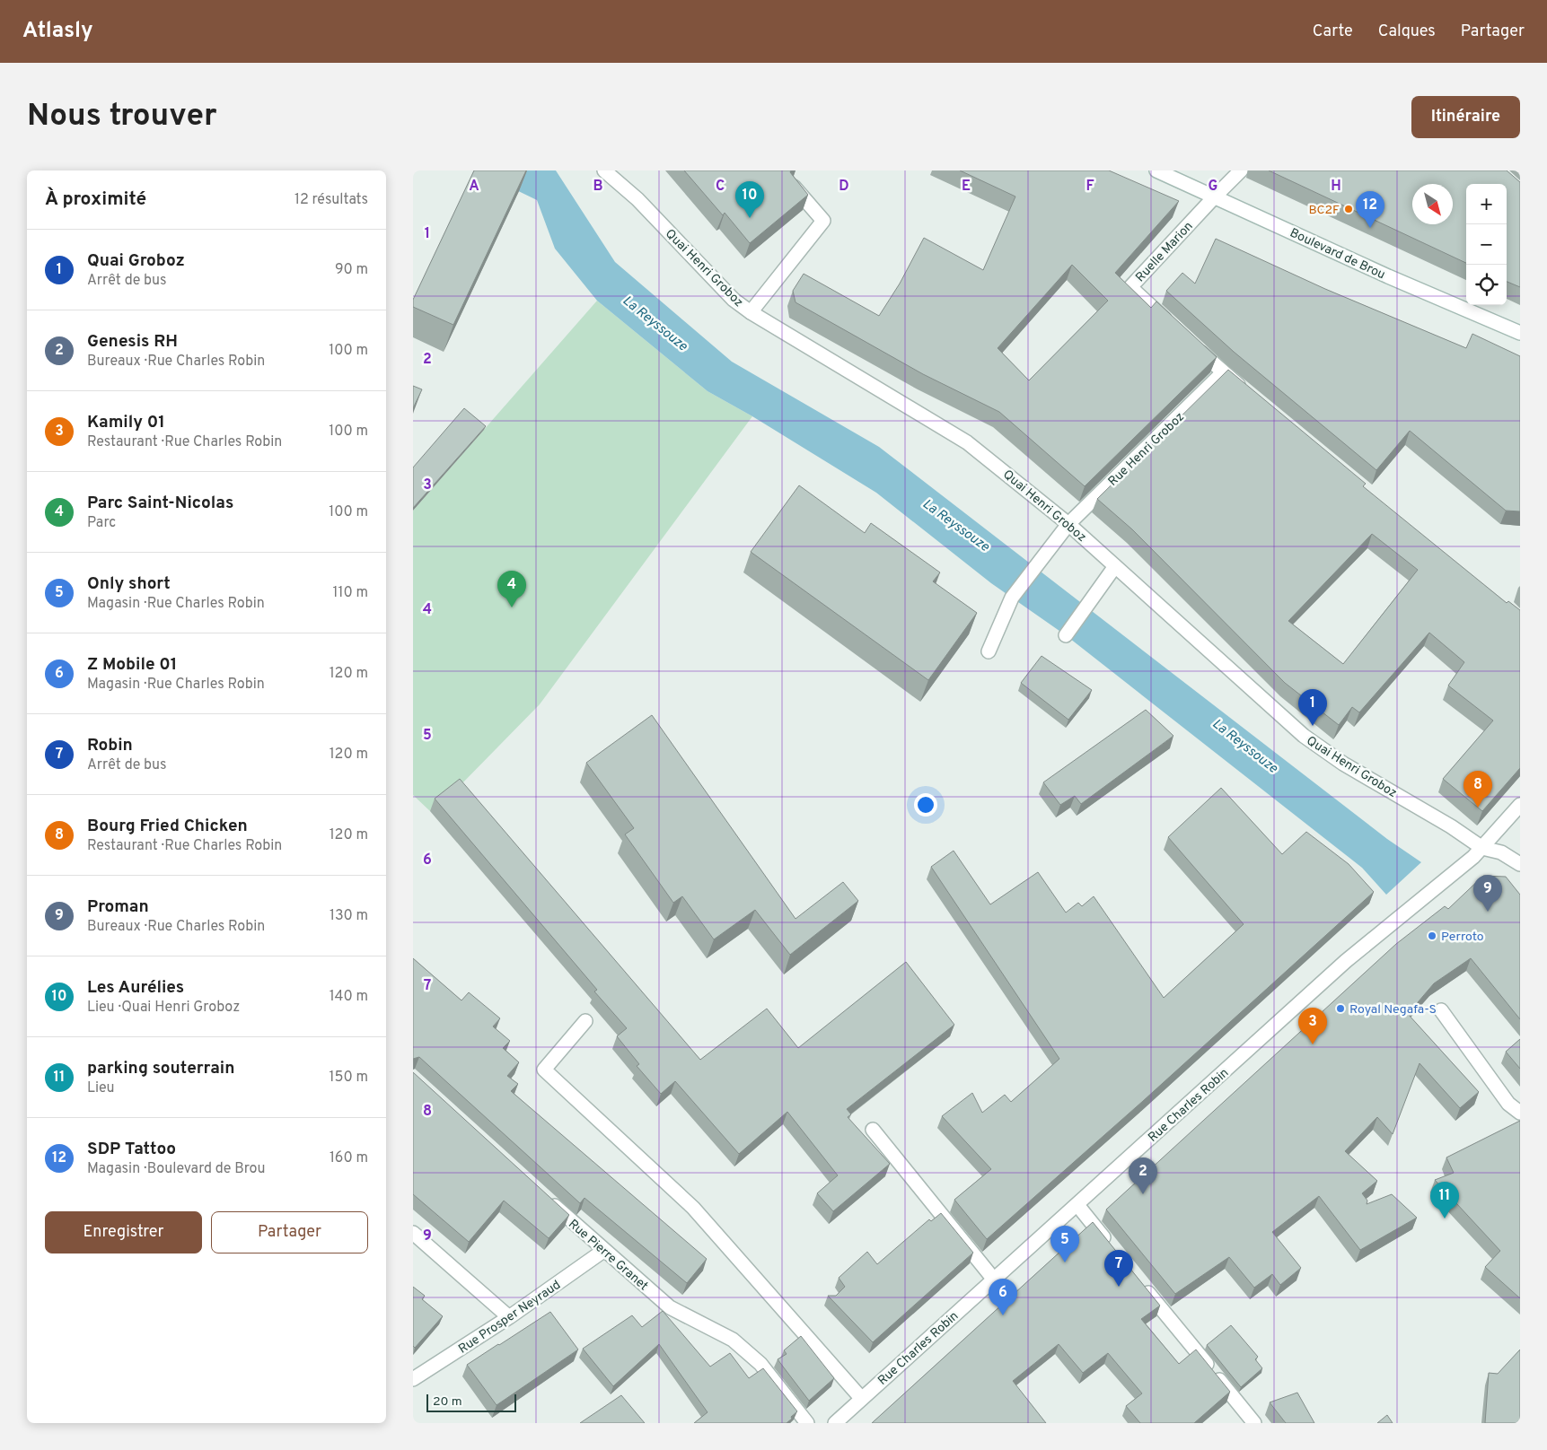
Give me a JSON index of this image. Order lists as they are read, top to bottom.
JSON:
{
  "streets": {
    "street": [
      "Ruelle Marion",
      "Boulevard de Brou",
      "Quai Henri Groboz",
      "Rue Henri Groboz",
      "Rue Charles Robin",
      "Rue Pierre Granet",
      "Rue Prosper Neyraud"
    ]
  },
  "crossings": [
    ["Ruelle Marion", "Boulevard de Brou"],
    ["Quai Henri Groboz", "Rue Henri Groboz"],
    ["Quai Henri Groboz", "Rue Charles Robin"],
    ["Rue Pierre Granet", "Rue Prosper Neyraud"]
  ],
  "water": ["La Reyssouze"],
  "places": ["BC2F", "Perroto", "Royal Negafa-S"],
  "scale_bar": "20 m",
  "north": "bottom right",
  "page": {
    "header": "Atlasly",
    "nav": ["Carte", "Calques", "Partager"],
    "buttons": [
      "Itinéraire",
      ["Enregistrer", "Partager"]
    ],
    "title": "Nous trouver",
    "heading": ["À proximité", "12 résultats"],
    "pins": [
      "10",
      "12",
      "4",
      "1",
      "8",
      "9",
      "3",
      "2",
      "11",
      "5",
      "7",
      "6"
    ],
    "map_buttons": ["+", "−"],
    "list": [
      {
        "mark": "1",
        "name": "Quai Groboz",
        "note": "Arrêt de bus",
        "value": "90 m"
      },
      {
        "mark": "2",
        "name": "Genesis RH",
        "note": "Bureaux · Rue Charles Robin",
        "value": "100 m"
      },
      {
        "mark": "3",
        "name": "Kamily 01",
        "note": "Restaurant · Rue Charles Robin",
        "value": "100 m"
      },
      {
        "mark": "4",
        "name": "Parc Saint-Nicolas",
        "note": "Parc",
        "value": "100 m"
      },
      {
        "mark": "5",
        "name": "Only short",
        "note": "Magasin · Rue Charles Robin",
        "value": "110 m"
      },
      {
        "mark": "6",
        "name": "Z Mobile 01",
        "note": "Magasin · Rue Charles Robin",
        "value": "120 m"
      },
      {
        "mark": "7",
        "name": "Robin",
        "note": "Arrêt de bus",
        "value": "120 m"
      },
      {
        "mark": "8",
        "name": "Bourg Fried Chicken",
        "note": "Restaurant · Rue Charles Robin",
        "value": "120 m"
      },
      {
        "mark": "9",
        "name": "Proman",
        "note": "Bureaux · Rue Charles Robin",
        "value": "130 m"
      },
      {
        "mark": "10",
        "name": "Les Aurélies",
        "note": "Lieu · Quai Henri Groboz",
        "value": "140 m"
      },
      {
        "mark": "11",
        "name": "parking souterrain",
        "note": "Lieu",
        "value": "150 m"
      },
      {
        "mark": "12",
        "name": "SDP Tattoo",
        "note": "Magasin · Boulevard de Brou",
        "value": "160 m"
      }
    ],
    "scale": "20 m"
  },
  "grid": {
    "columns": [
      "A",
      "B",
      "C",
      "D",
      "E",
      "F",
      "G",
      "H"
    ],
    "rows": [
      "1",
      "2",
      "3",
      "4",
      "5",
      "6",
      "7",
      "8",
      "9"
    ]
  }
}
